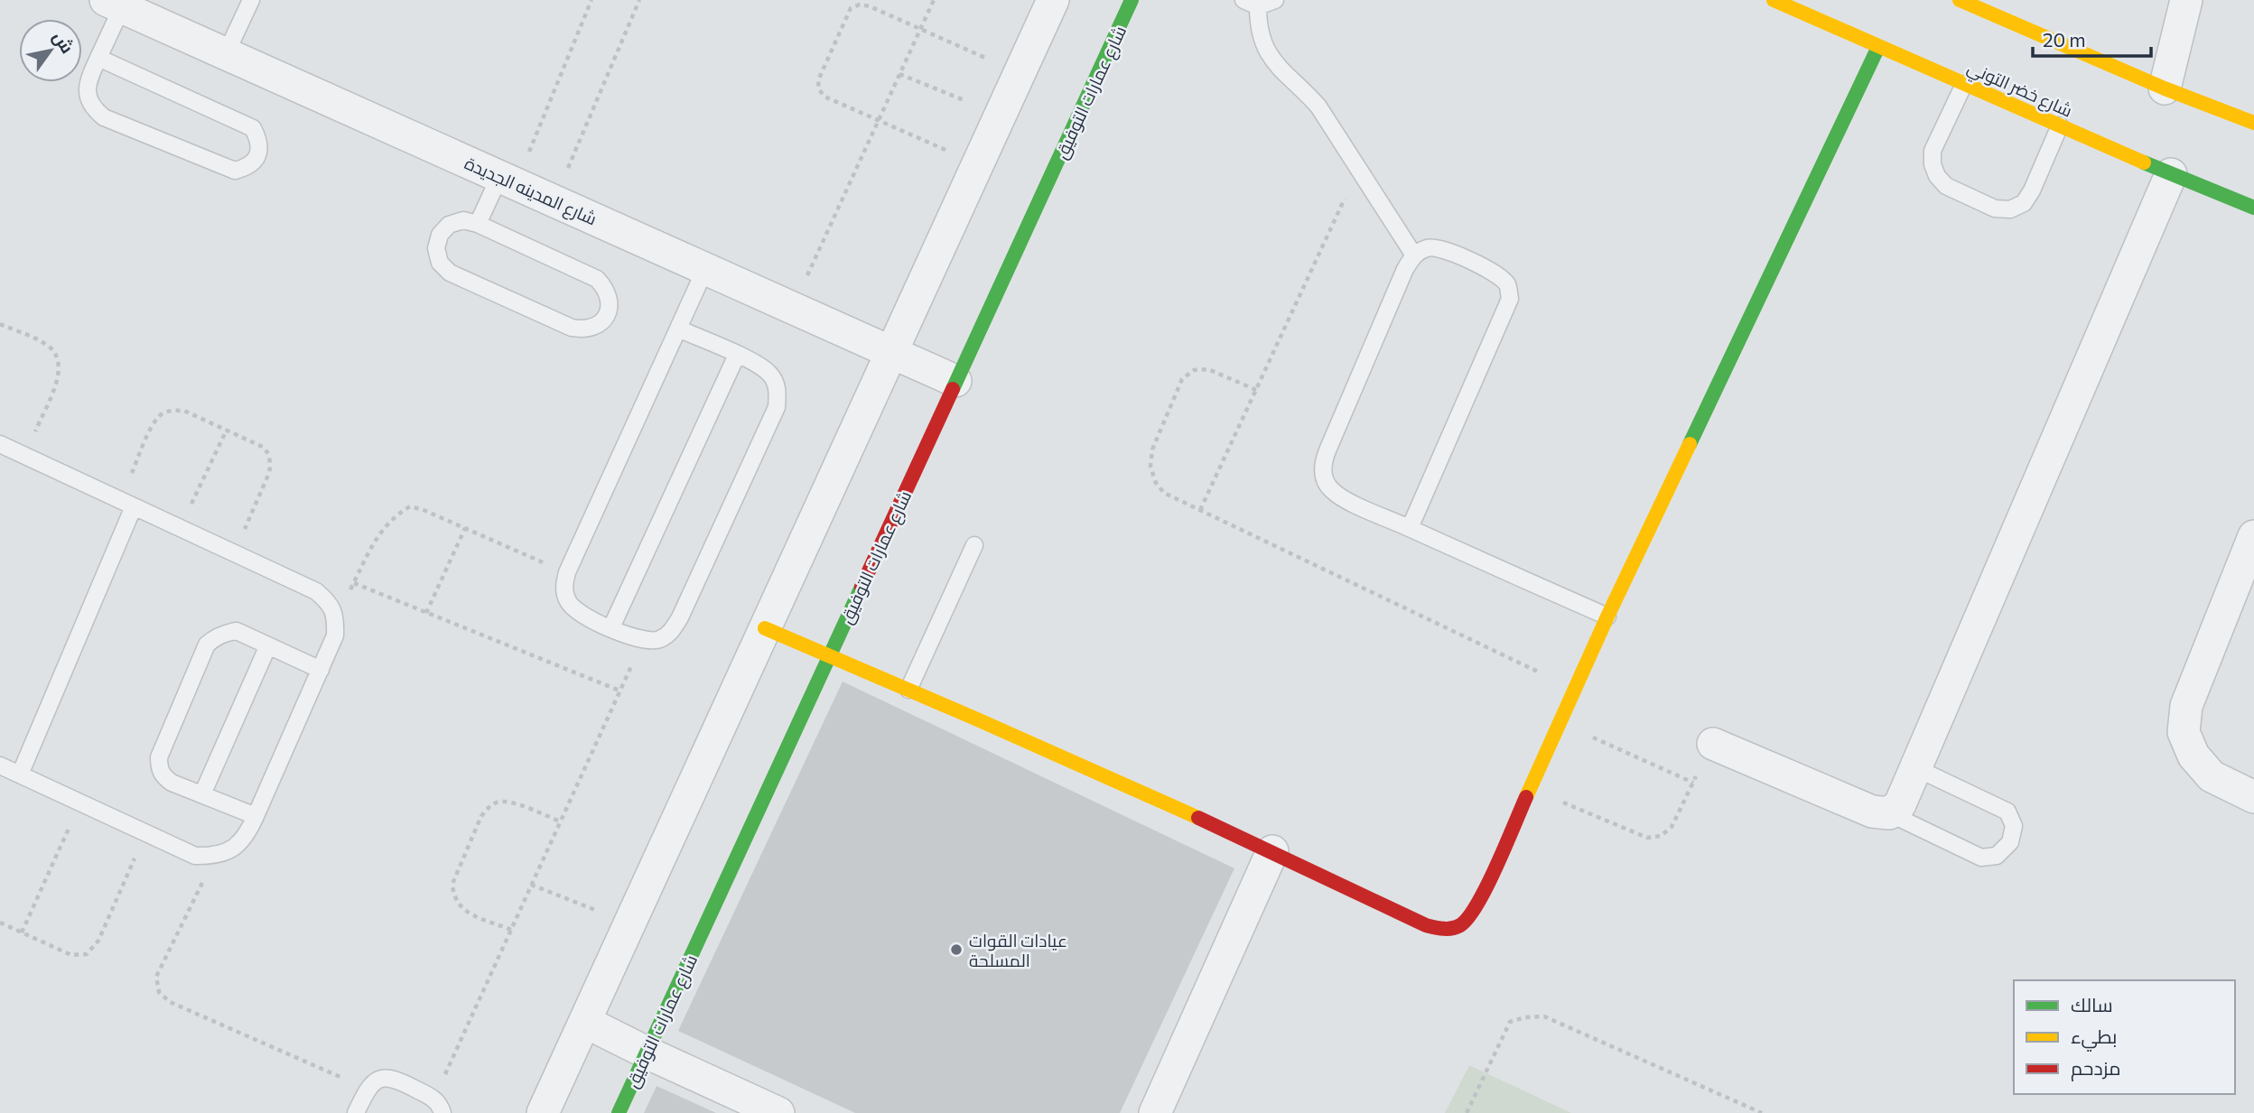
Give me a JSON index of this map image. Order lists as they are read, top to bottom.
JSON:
{
  "streets": {
    "street": ["شارع خضر التوني", "شارع عمارات التوفيق", "شارع المدينه الجديدة"]
  },
  "crossings": [
    ["شارع عمارات التوفيق", "شارع المدينه الجديدة"]
  ],
  "places": ["عيادات القوات المسلحة"],
  "legend": ["سالك", "بطيء", "مزدحم"],
  "scale_bar": "20 m",
  "north": "top right"
}
